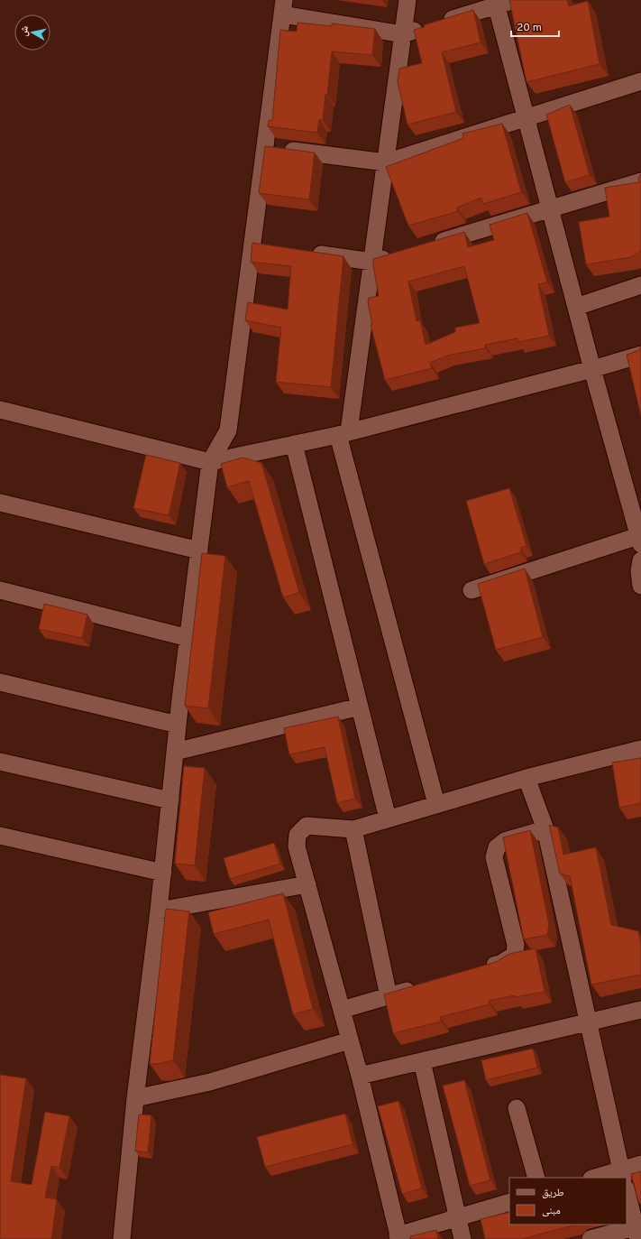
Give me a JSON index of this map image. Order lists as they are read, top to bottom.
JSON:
{
  "legend": ["طريق", "مبنى"],
  "scale_bar": "20 m",
  "north": "left"
}
